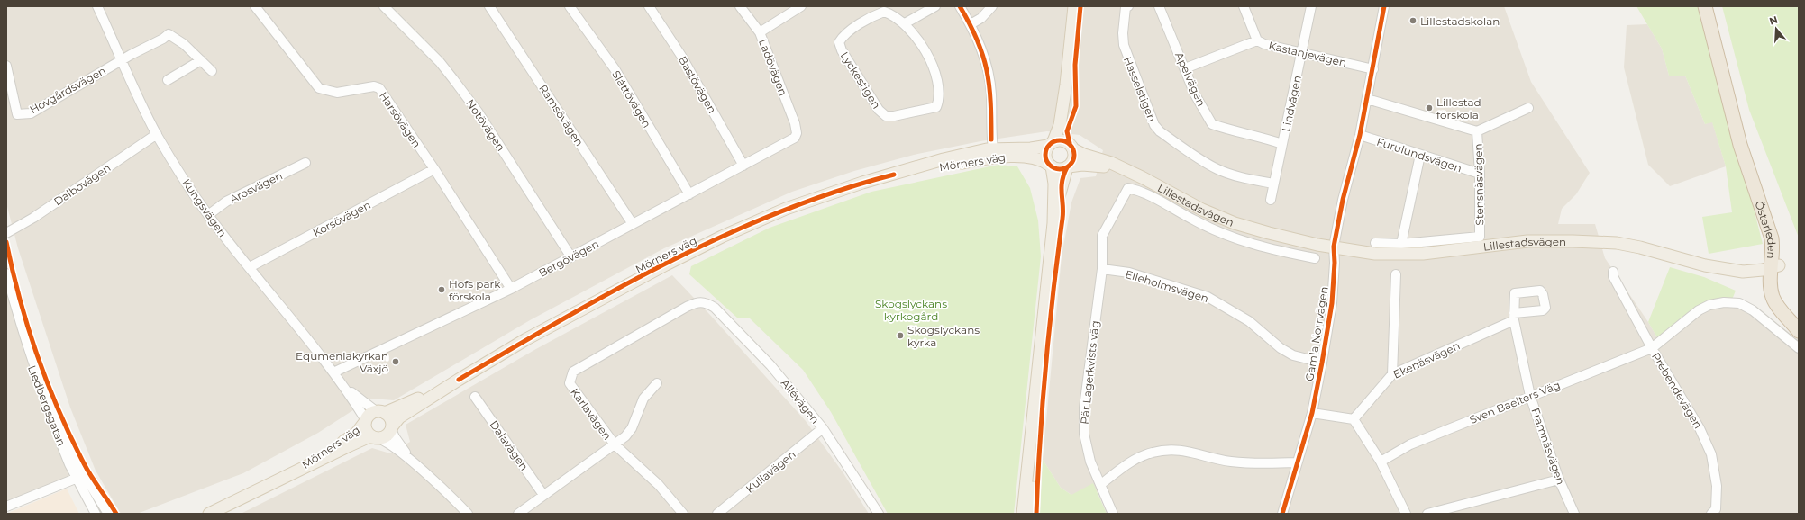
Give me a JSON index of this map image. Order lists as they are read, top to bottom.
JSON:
{
  "streets": {
    "highway": ["Österleden"],
    "main road": ["Mörners väg", "Lillestadsvägen"],
    "street": [
      "Kastanjevägen",
      "Ladövägen",
      "Apelvägen",
      "Lyckestigen",
      "Bastövägen",
      "Hasselstigen",
      "Hovgårdsvägen",
      "Slättövägen",
      "Lindvägen",
      "Ramsövägen",
      "Harsövägen",
      "Notövägen",
      "Furulundsvägen",
      "Dalbovägen",
      "Stensnäsvägen",
      "Arosvägen",
      "Kungsvägen",
      "Korsövägen",
      "Bergövägen",
      "Elleholmsvägen",
      "Gamla Norrvägen",
      "Ekenäsvägen",
      "Pär Lagerkvists väg",
      "Prebendevägen",
      "Allévägen",
      "Sven Baelters Väg",
      "Liedbergsgatan",
      "Karlavägen",
      "Dalavägen",
      "Framnäsvägen",
      "Kullavägen"
    ]
  },
  "crossings": [
    ["Kastanjevägen", "Lindvägen"],
    ["Kastanjevägen", "Gamla Norrvägen"],
    ["Ladövägen", "Bergövägen"],
    ["Apelvägen", "Lindvägen"],
    ["Bastövägen", "Bergövägen"],
    ["Hasselstigen", "Lindvägen"],
    ["Hovgårdsvägen", "Kungsvägen"],
    ["Slättövägen", "Bergövägen"],
    ["Ramsövägen", "Bergövägen"],
    ["Harsövägen", "Korsövägen"],
    ["Harsövägen", "Bergövägen"],
    ["Notövägen", "Bergövägen"],
    ["Furulundsvägen", "Stensnäsvägen"],
    ["Furulundsvägen", "Gamla Norrvägen"],
    ["Mörners väg", "Lillestadsvägen"],
    ["Mörners väg", "Kungsvägen"],
    ["Dalbovägen", "Kungsvägen"],
    ["Stensnäsvägen", "Lillestadsvägen"],
    ["Arosvägen", "Kungsvägen"],
    ["Lillestadsvägen", "Österleden"],
    ["Lillestadsvägen", "Gamla Norrvägen"],
    ["Lillestadsvägen", "Pär Lagerkvists väg"],
    ["Kungsvägen", "Korsövägen"],
    ["Kungsvägen", "Bergövägen"],
    ["Elleholmsvägen", "Gamla Norrvägen"],
    ["Elleholmsvägen", "Pär Lagerkvists väg"],
    ["Ekenäsvägen", "Framnäsvägen"],
    ["Prebendevägen", "Sven Baelters Väg"],
    ["Allévägen", "Karlavägen"],
    ["Allévägen", "Kullavägen"],
    ["Sven Baelters Väg", "Framnäsvägen"]
  ],
  "parks": ["Skogslyckans kyrkogård"],
  "places": [
    "Lillestadskolan",
    "Lillestad förskola",
    "Hofs park förskola",
    "Skogslyckans kyrka",
    "Equmeniakyrkan Växjö"
  ],
  "north": "top"
}
